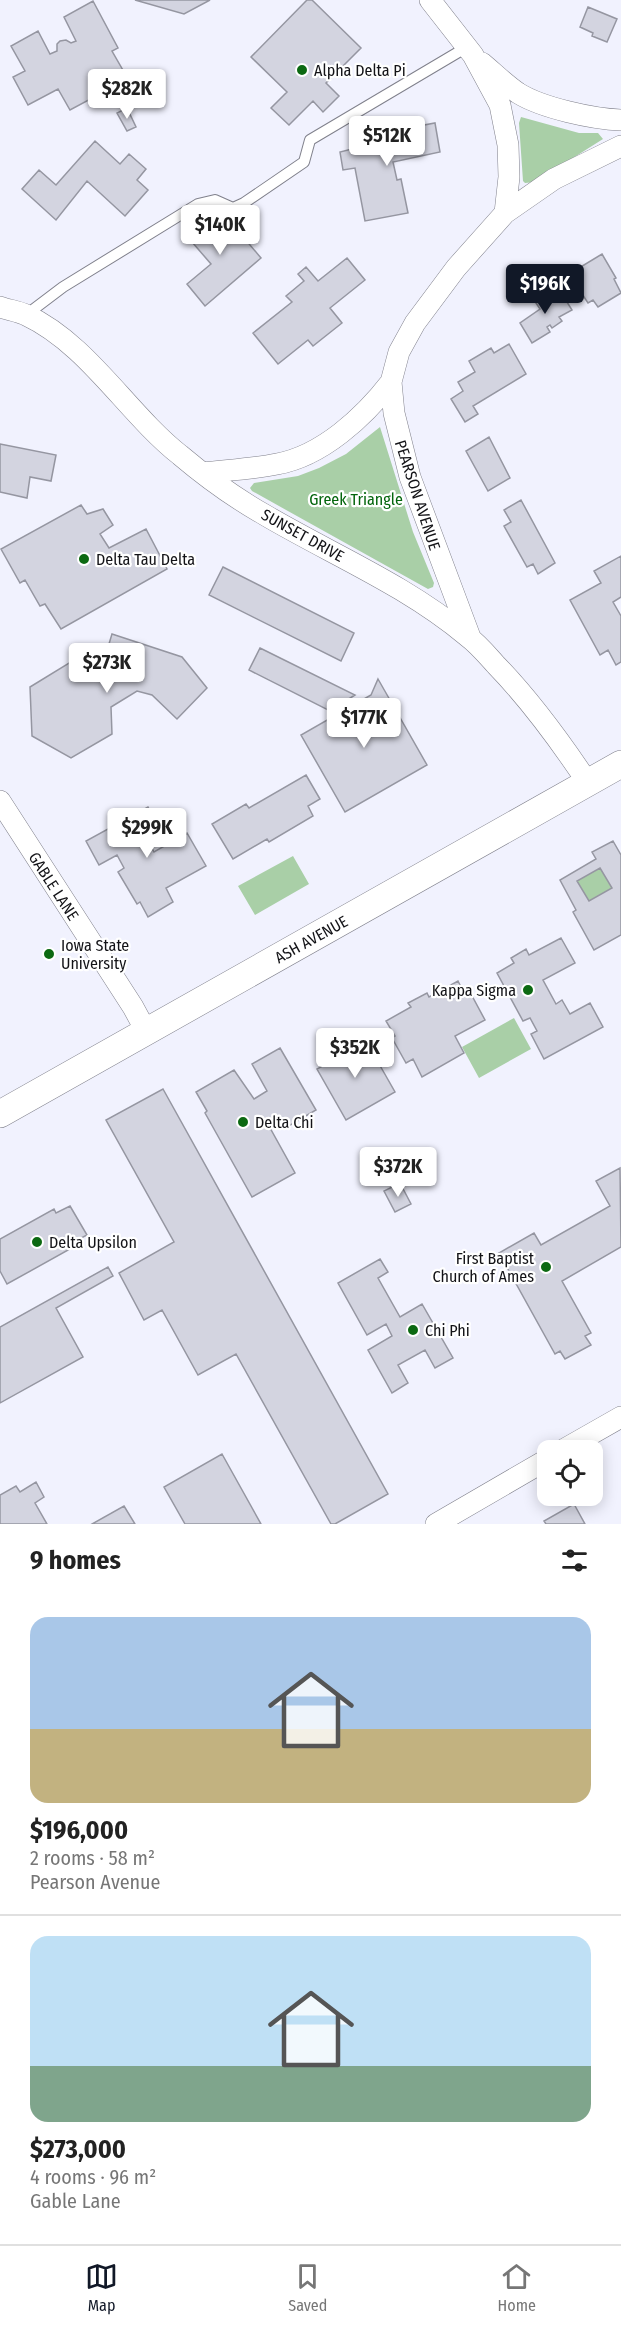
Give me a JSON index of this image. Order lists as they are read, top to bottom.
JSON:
{
  "streets": {
    "street": [
      "PEARSON AVENUE",
      "SUNSET DRIVE",
      "GABLE LANE",
      "ASH AVENUE"
    ]
  },
  "crossings": [
    ["PEARSON AVENUE", "SUNSET DRIVE"],
    ["SUNSET DRIVE", "ASH AVENUE"],
    ["GABLE LANE", "ASH AVENUE"]
  ],
  "parks": ["Greek Triangle"],
  "places": [
    "Alpha Delta Pi",
    "Delta Tau Delta",
    "Iowa State University",
    "Kappa Sigma",
    "Delta Chi",
    "Delta Upsilon",
    "First Baptist Church of Ames",
    "Chi Phi"
  ],
  "page": {
    "price": [
      "$282K",
      "$512K",
      "$140K",
      "$196K",
      "$273K",
      "$177K",
      "$299K",
      "$352K",
      "$372K"
    ],
    "heading": "9 homes",
    "list": [
      {
        "name": "$196,000",
        "note": "2 rooms · 58 m² · Pearson Avenue"
      },
      {
        "name": "$273,000",
        "note": "4 rooms · 96 m² · Gable Lane"
      }
    ],
    "tabs": ["Map", "Saved", "Home"]
  }
}
